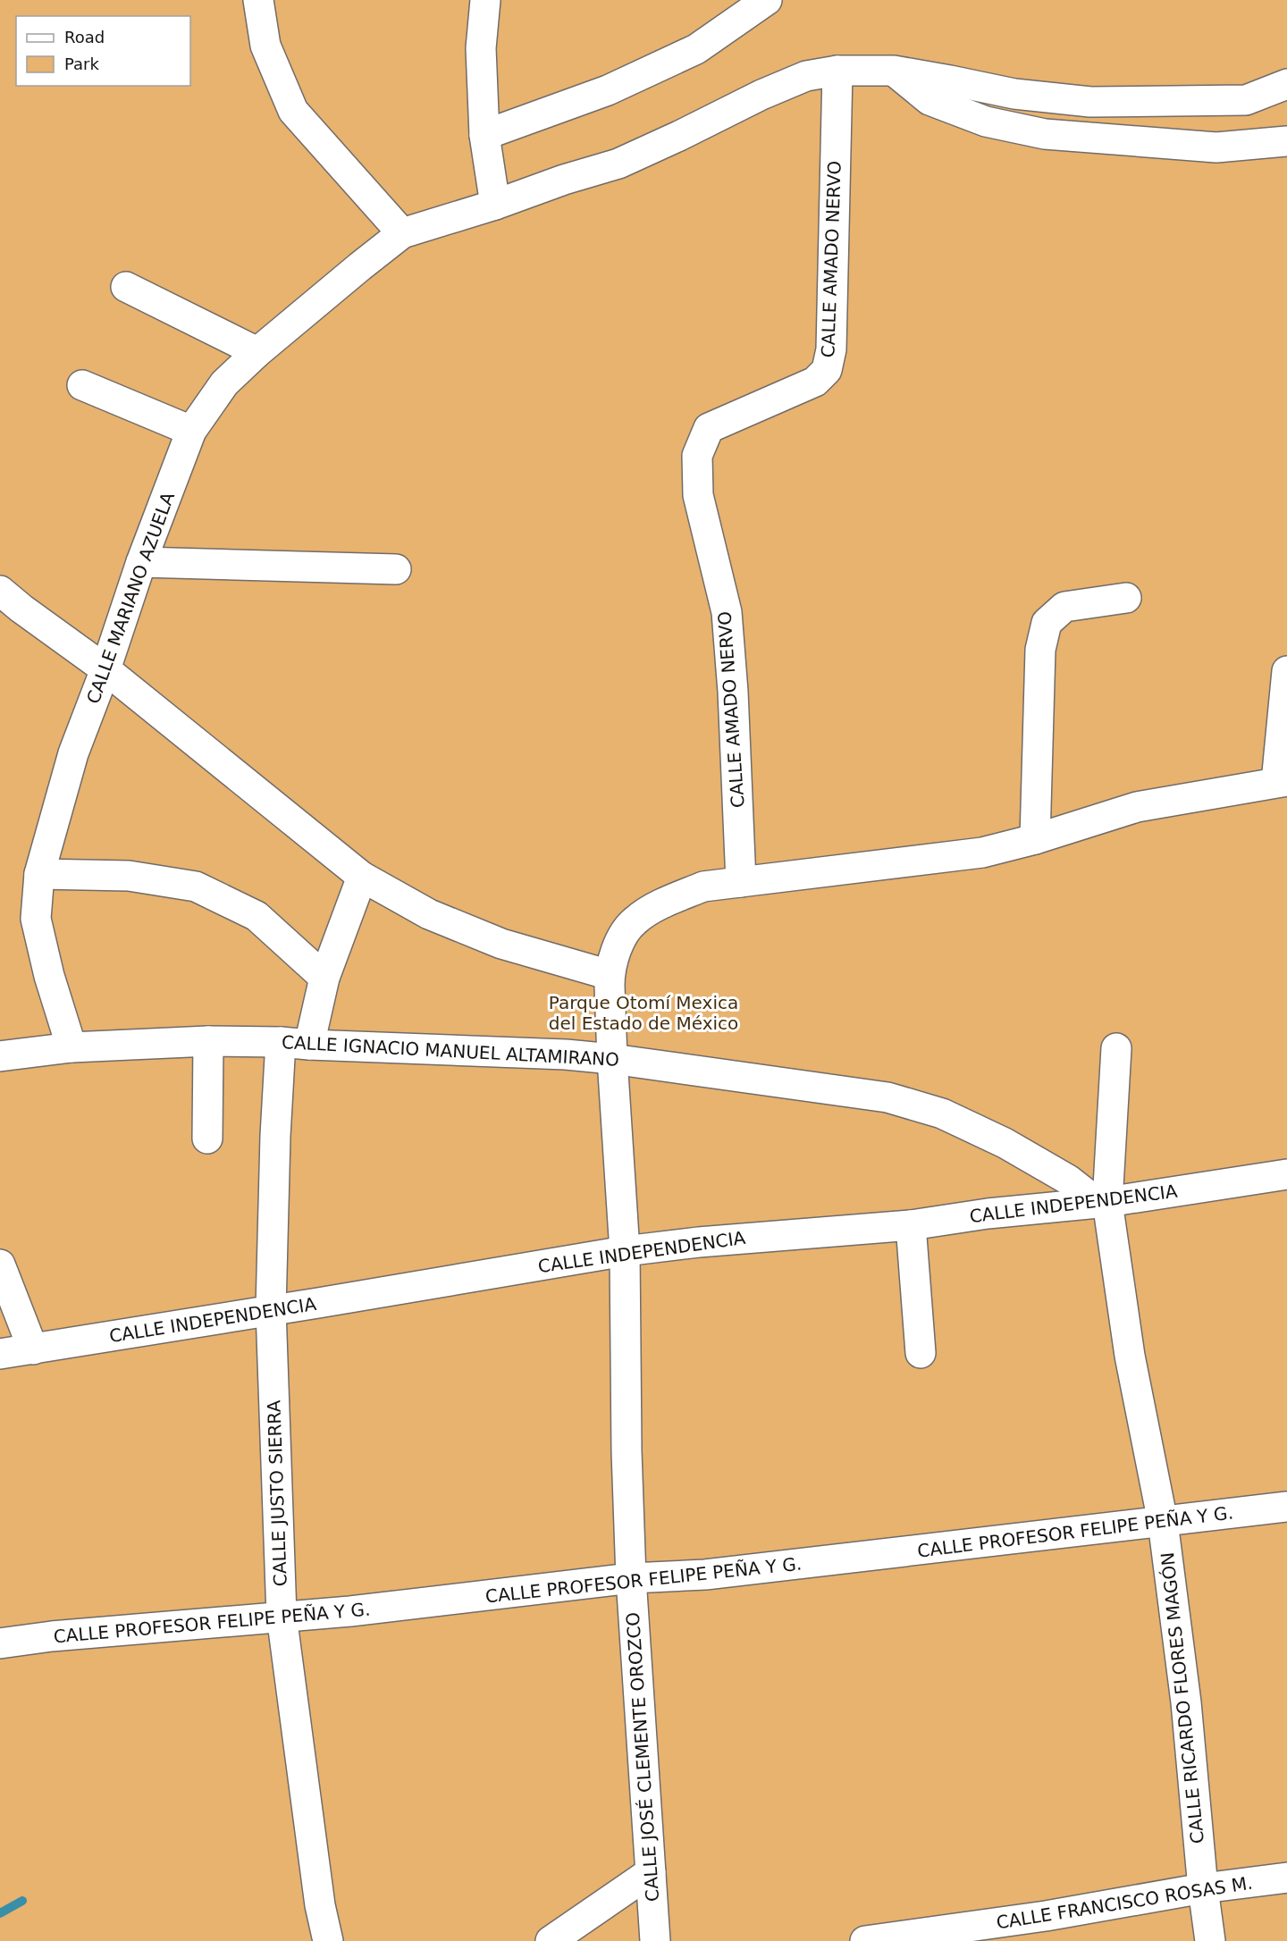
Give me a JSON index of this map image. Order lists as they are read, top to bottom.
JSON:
{
  "streets": {
    "street": [
      "CALLE AMADO NERVO",
      "CALLE MARIANO AZUELA",
      "CALLE IGNACIO MANUEL ALTAMIRANO",
      "CALLE INDEPENDENCIA",
      "CALLE JUSTO SIERRA",
      "CALLE PROFESOR FELIPE PEÑA Y G.",
      "CALLE RICARDO FLORES MAGÓN",
      "CALLE JOSÉ CLEMENTE OROZCO",
      "CALLE FRANCISCO ROSAS M."
    ]
  },
  "crossings": [
    ["CALLE AMADO NERVO", "CALLE JOSÉ CLEMENTE OROZCO"],
    ["CALLE MARIANO AZUELA", "CALLE IGNACIO MANUEL ALTAMIRANO"],
    ["CALLE IGNACIO MANUEL ALTAMIRANO", "CALLE INDEPENDENCIA"],
    ["CALLE IGNACIO MANUEL ALTAMIRANO", "CALLE JUSTO SIERRA"],
    ["CALLE IGNACIO MANUEL ALTAMIRANO", "CALLE RICARDO FLORES MAGÓN"],
    ["CALLE IGNACIO MANUEL ALTAMIRANO", "CALLE JOSÉ CLEMENTE OROZCO"],
    ["CALLE INDEPENDENCIA", "CALLE JUSTO SIERRA"],
    ["CALLE INDEPENDENCIA", "CALLE RICARDO FLORES MAGÓN"],
    ["CALLE INDEPENDENCIA", "CALLE JOSÉ CLEMENTE OROZCO"],
    ["CALLE JUSTO SIERRA", "CALLE PROFESOR FELIPE PEÑA Y G."],
    ["CALLE PROFESOR FELIPE PEÑA Y G.", "CALLE RICARDO FLORES MAGÓN"],
    ["CALLE PROFESOR FELIPE PEÑA Y G.", "CALLE JOSÉ CLEMENTE OROZCO"],
    ["CALLE RICARDO FLORES MAGÓN", "CALLE FRANCISCO ROSAS M."]
  ],
  "parks": ["Parque Otomí Mexica del Estado de México"],
  "legend": ["Road", "Park"]
}
